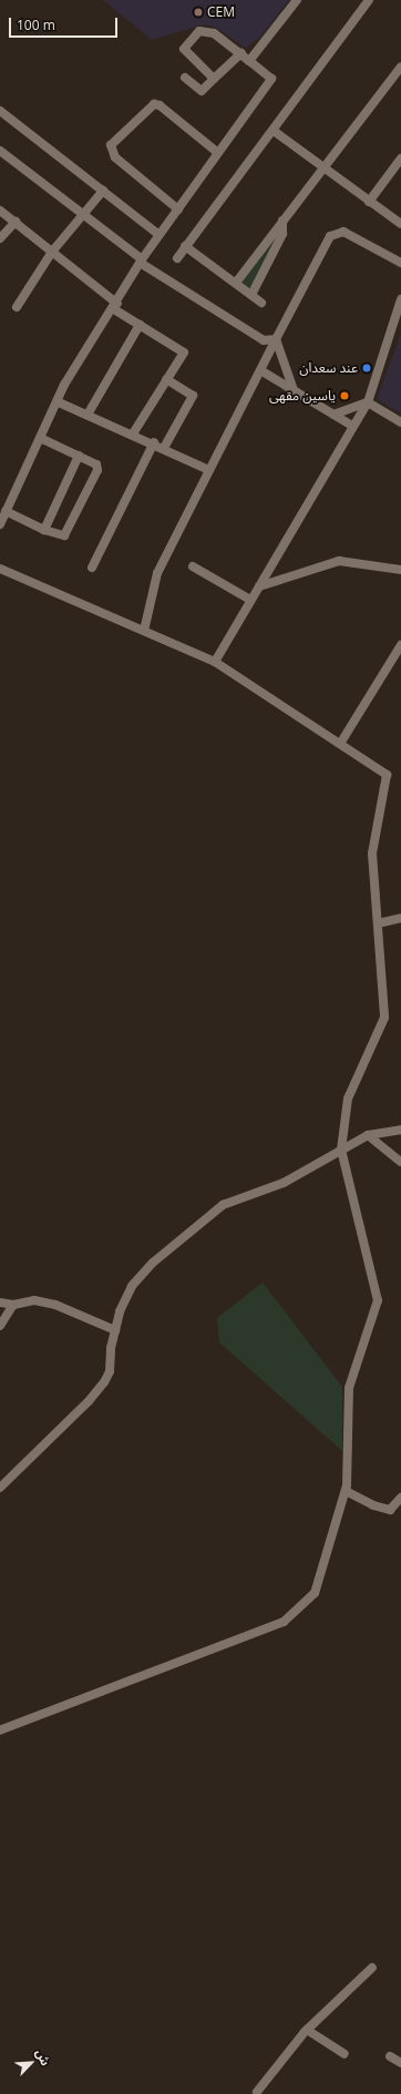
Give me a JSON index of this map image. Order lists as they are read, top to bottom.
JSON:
{
  "places": ["CEM", "عند سعدان", "ياسين مقهى"],
  "scale_bar": "100 m",
  "north": "top right"
}
